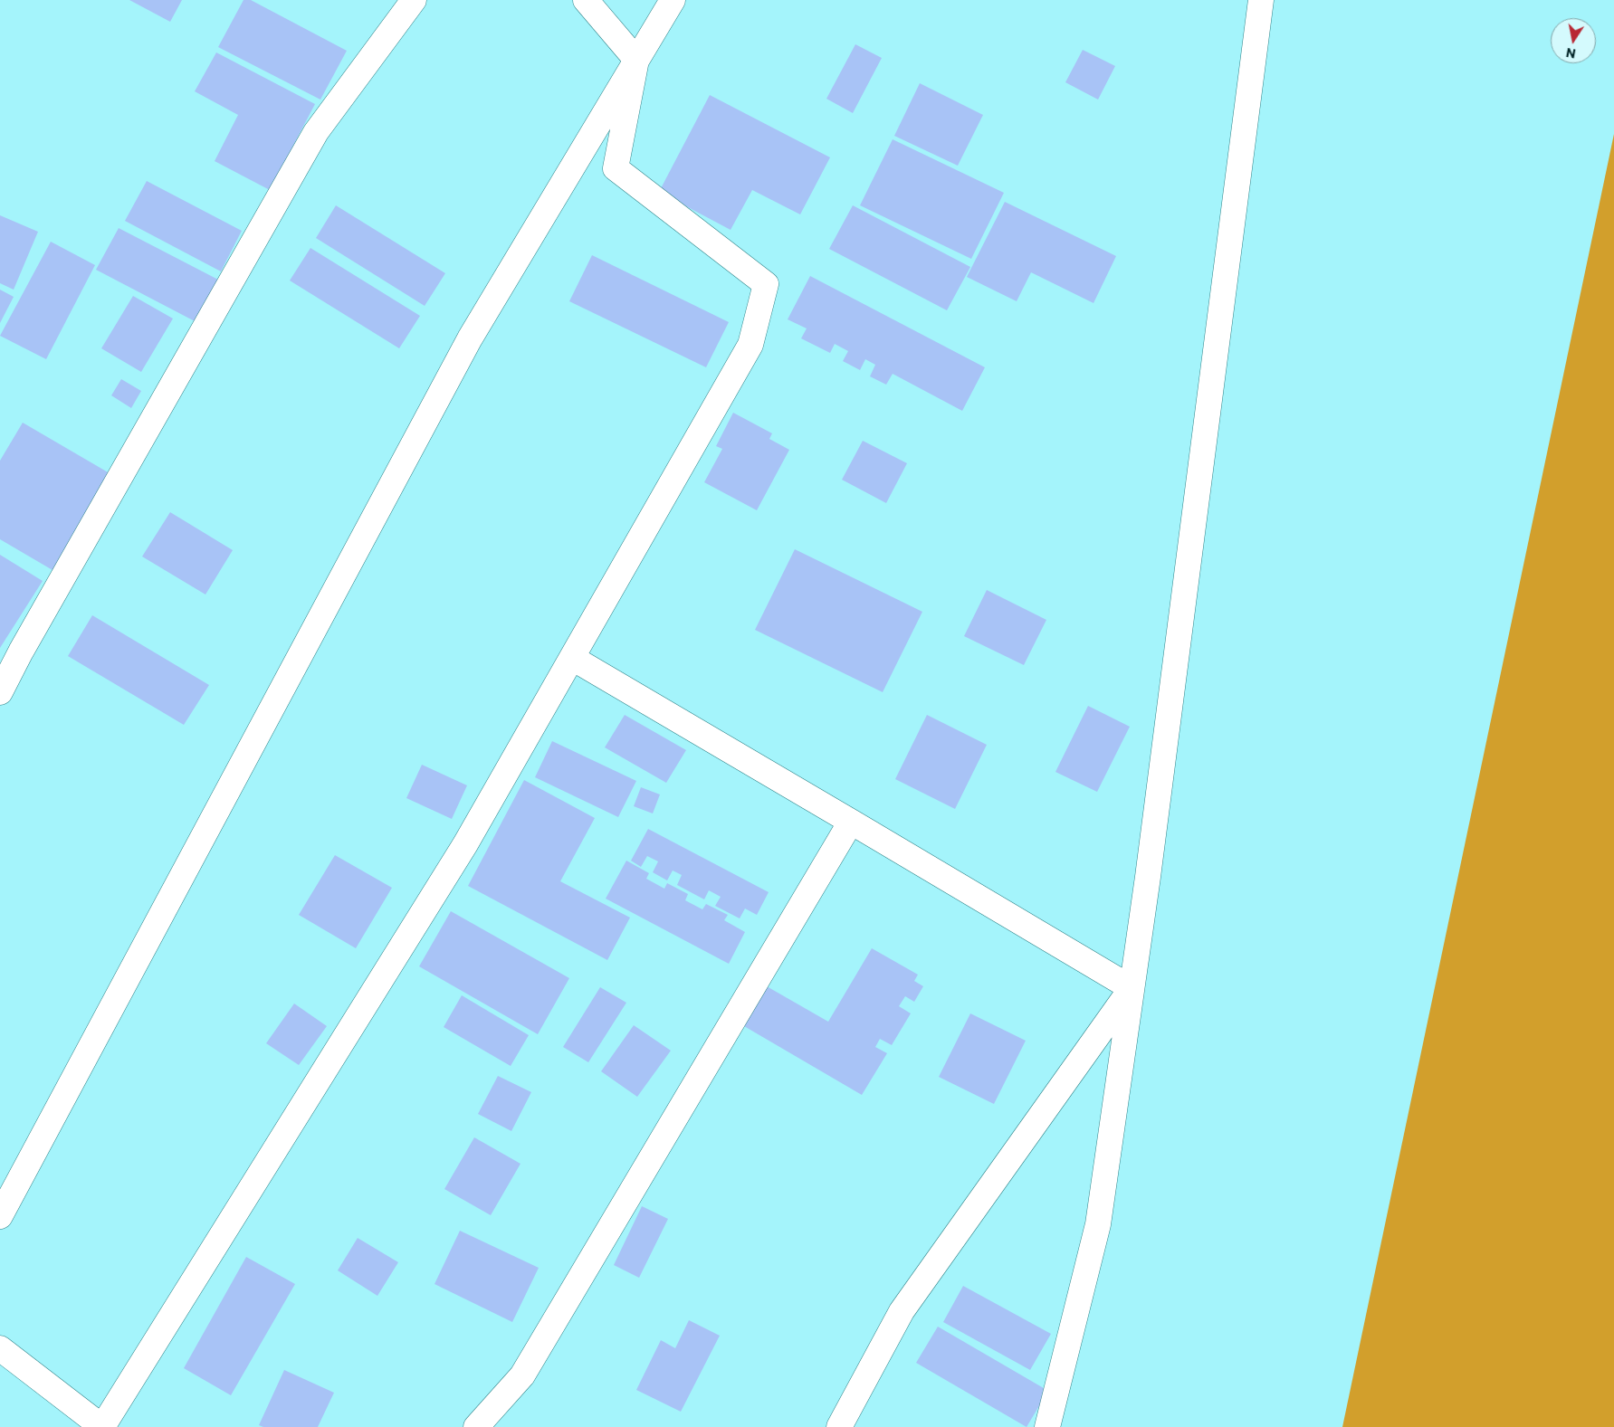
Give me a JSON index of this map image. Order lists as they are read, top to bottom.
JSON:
{
  "north": "bottom"
}
